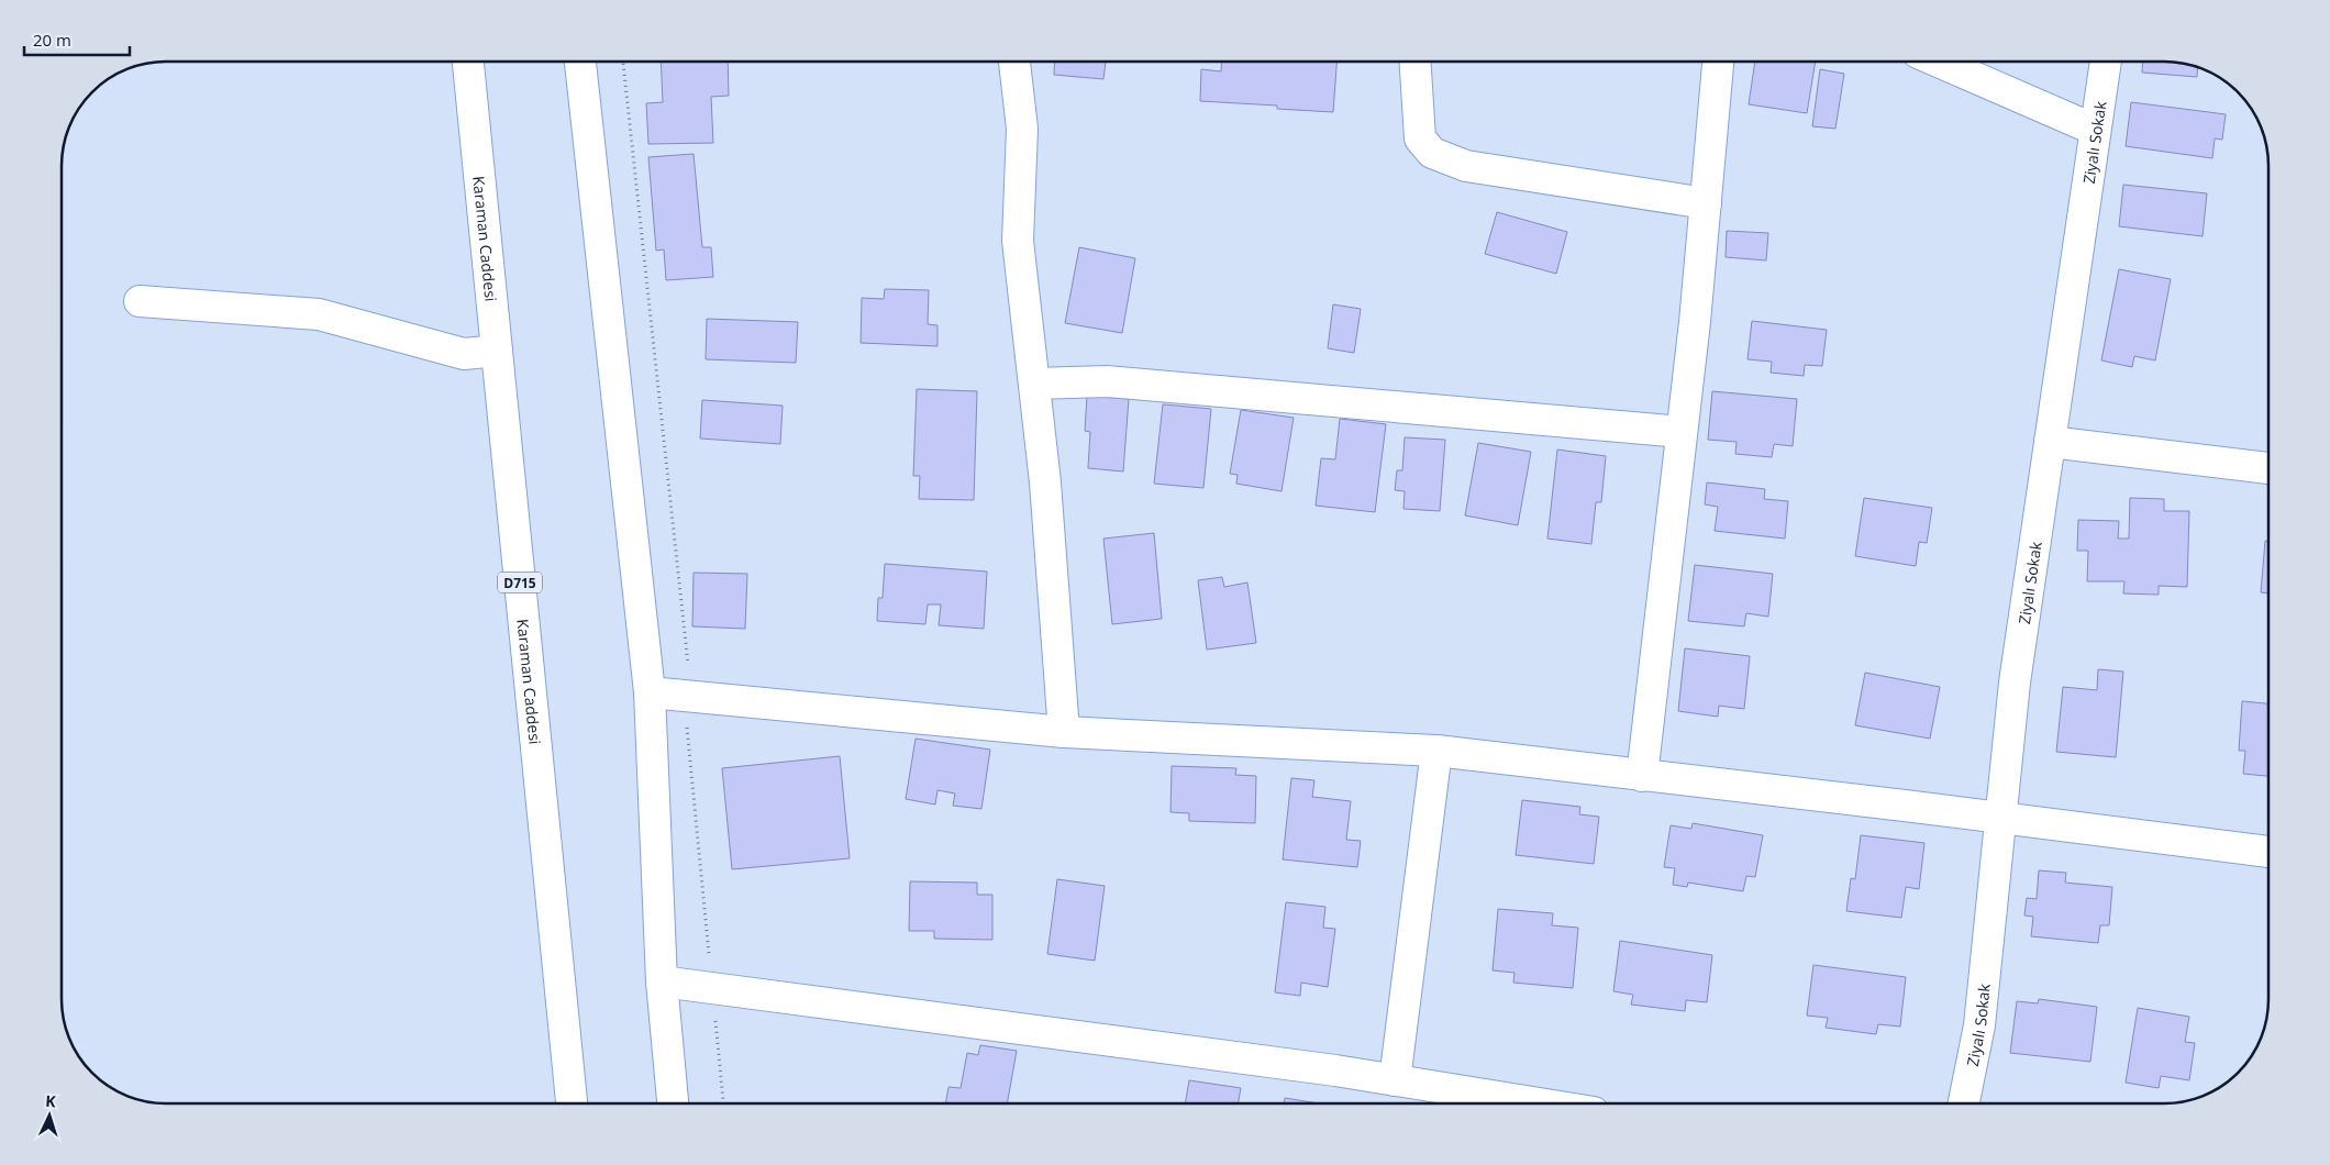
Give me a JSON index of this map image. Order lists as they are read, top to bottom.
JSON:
{
  "streets": {
    "main road": ["Ziyalı Sokak", "Karaman Caddesi", "D715"]
  },
  "scale_bar": "20 m",
  "north": "top"
}
